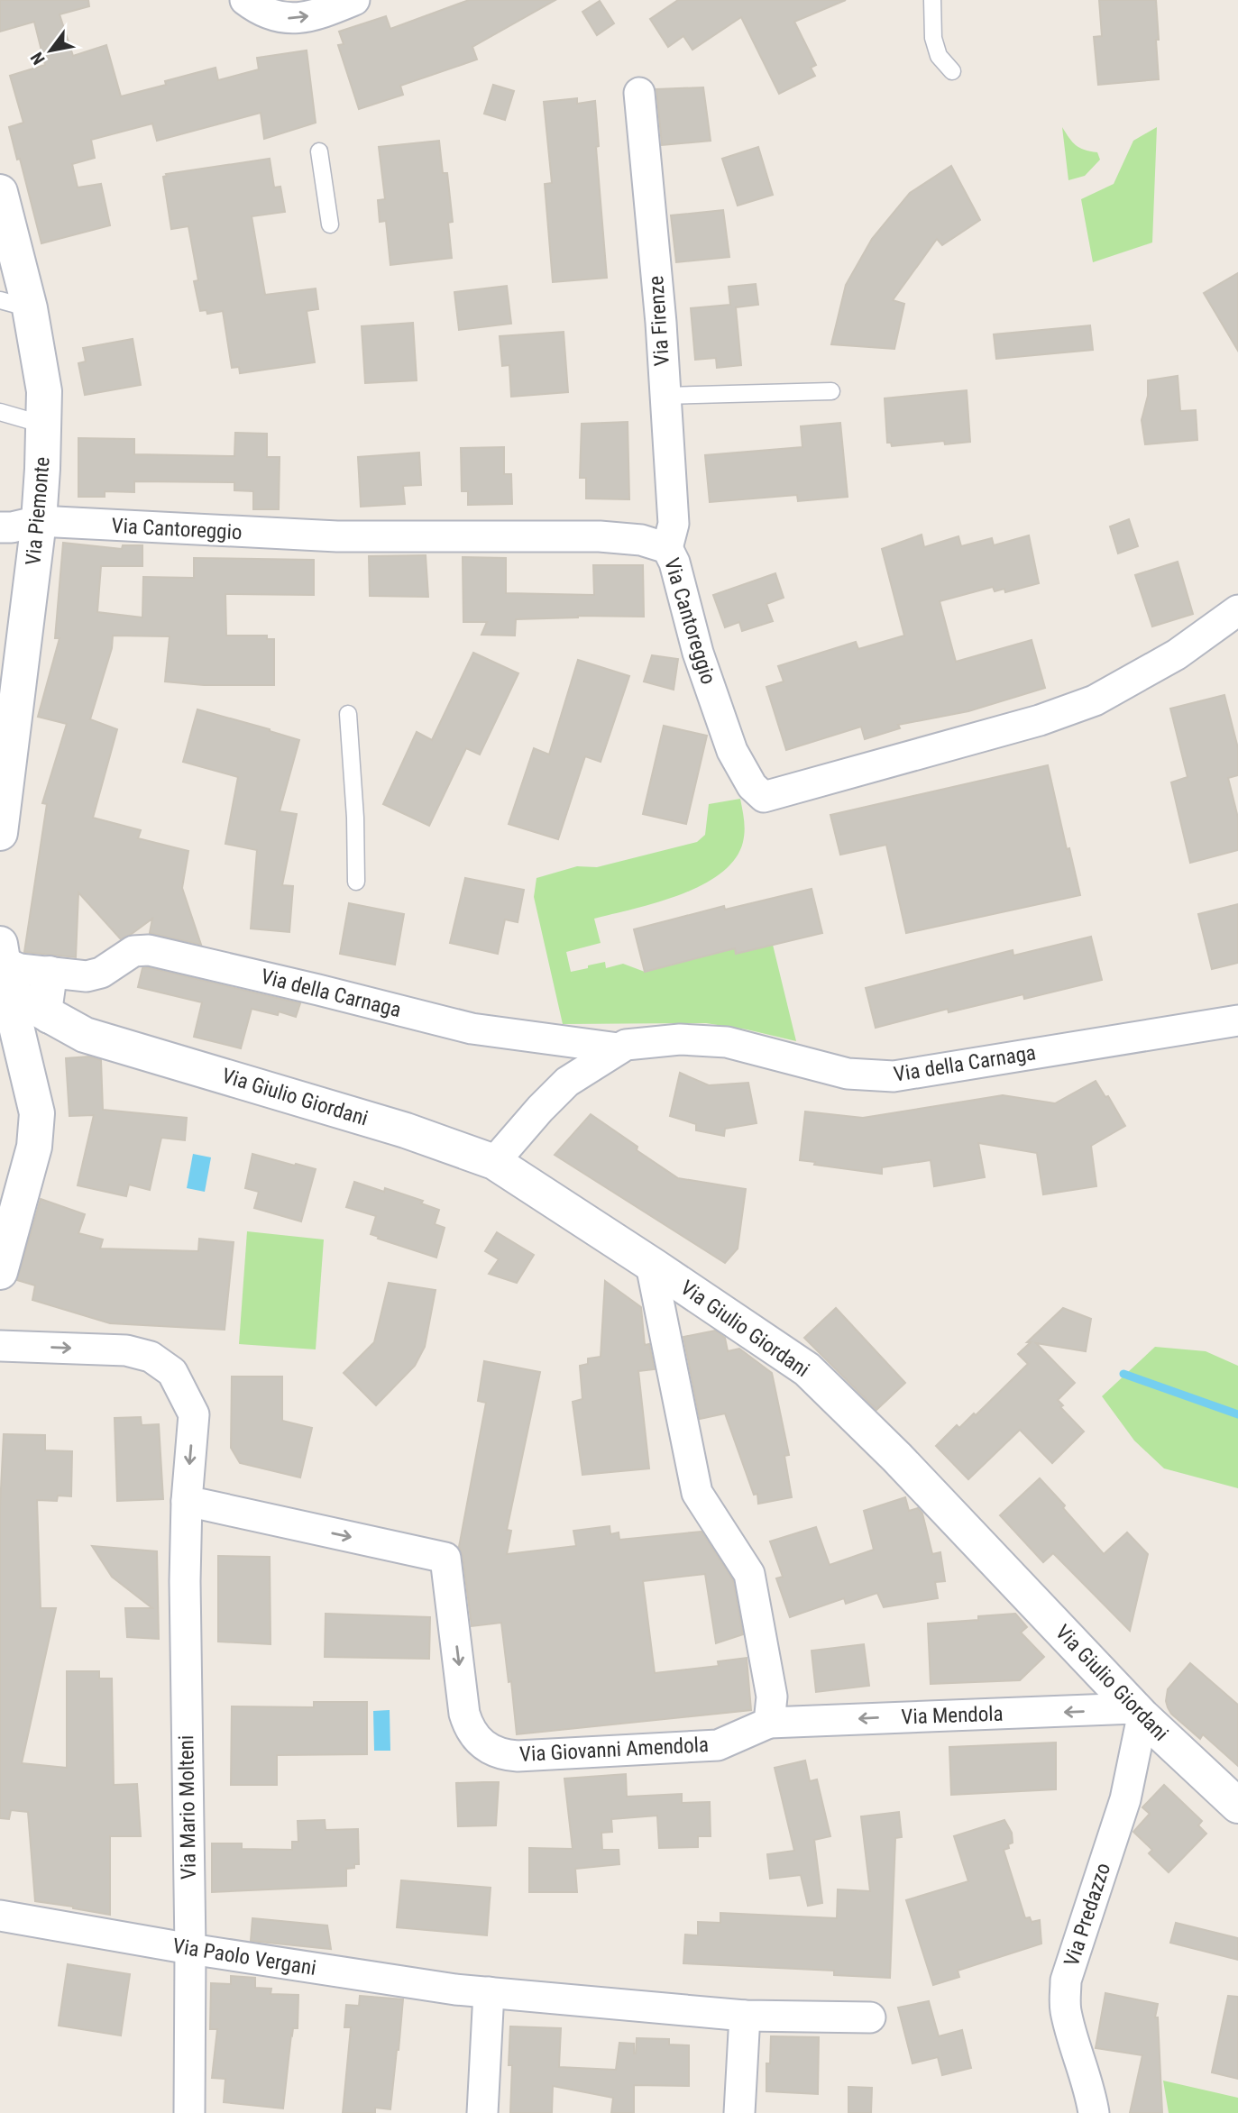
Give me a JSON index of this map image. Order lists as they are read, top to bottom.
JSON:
{
  "streets": {
    "street": [
      "Via Firenze",
      "Via Piemonte",
      "Via Cantoreggio",
      "Via della Carnaga",
      "Via Giulio Giordani",
      "Via Mendola",
      "Via Giovanni Amendola",
      "Via Mario Molteni",
      "Via Predazzo",
      "Via Paolo Vergani"
    ]
  },
  "crossings": [
    ["Via Firenze", "Via Cantoreggio"],
    ["Via Piemonte", "Via Cantoreggio"],
    ["Via della Carnaga", "Via Giulio Giordani"],
    ["Via Giulio Giordani", "Via Mendola"],
    ["Via Giulio Giordani", "Via Predazzo"],
    ["Via Mendola", "Via Giovanni Amendola"],
    ["Via Mendola", "Via Predazzo"],
    ["Via Giovanni Amendola", "Via Mario Molteni"],
    ["Via Mario Molteni", "Via Paolo Vergani"]
  ],
  "one_way": ["Via Mendola", "Via Giovanni Amendola"],
  "north": "bottom left"
}
